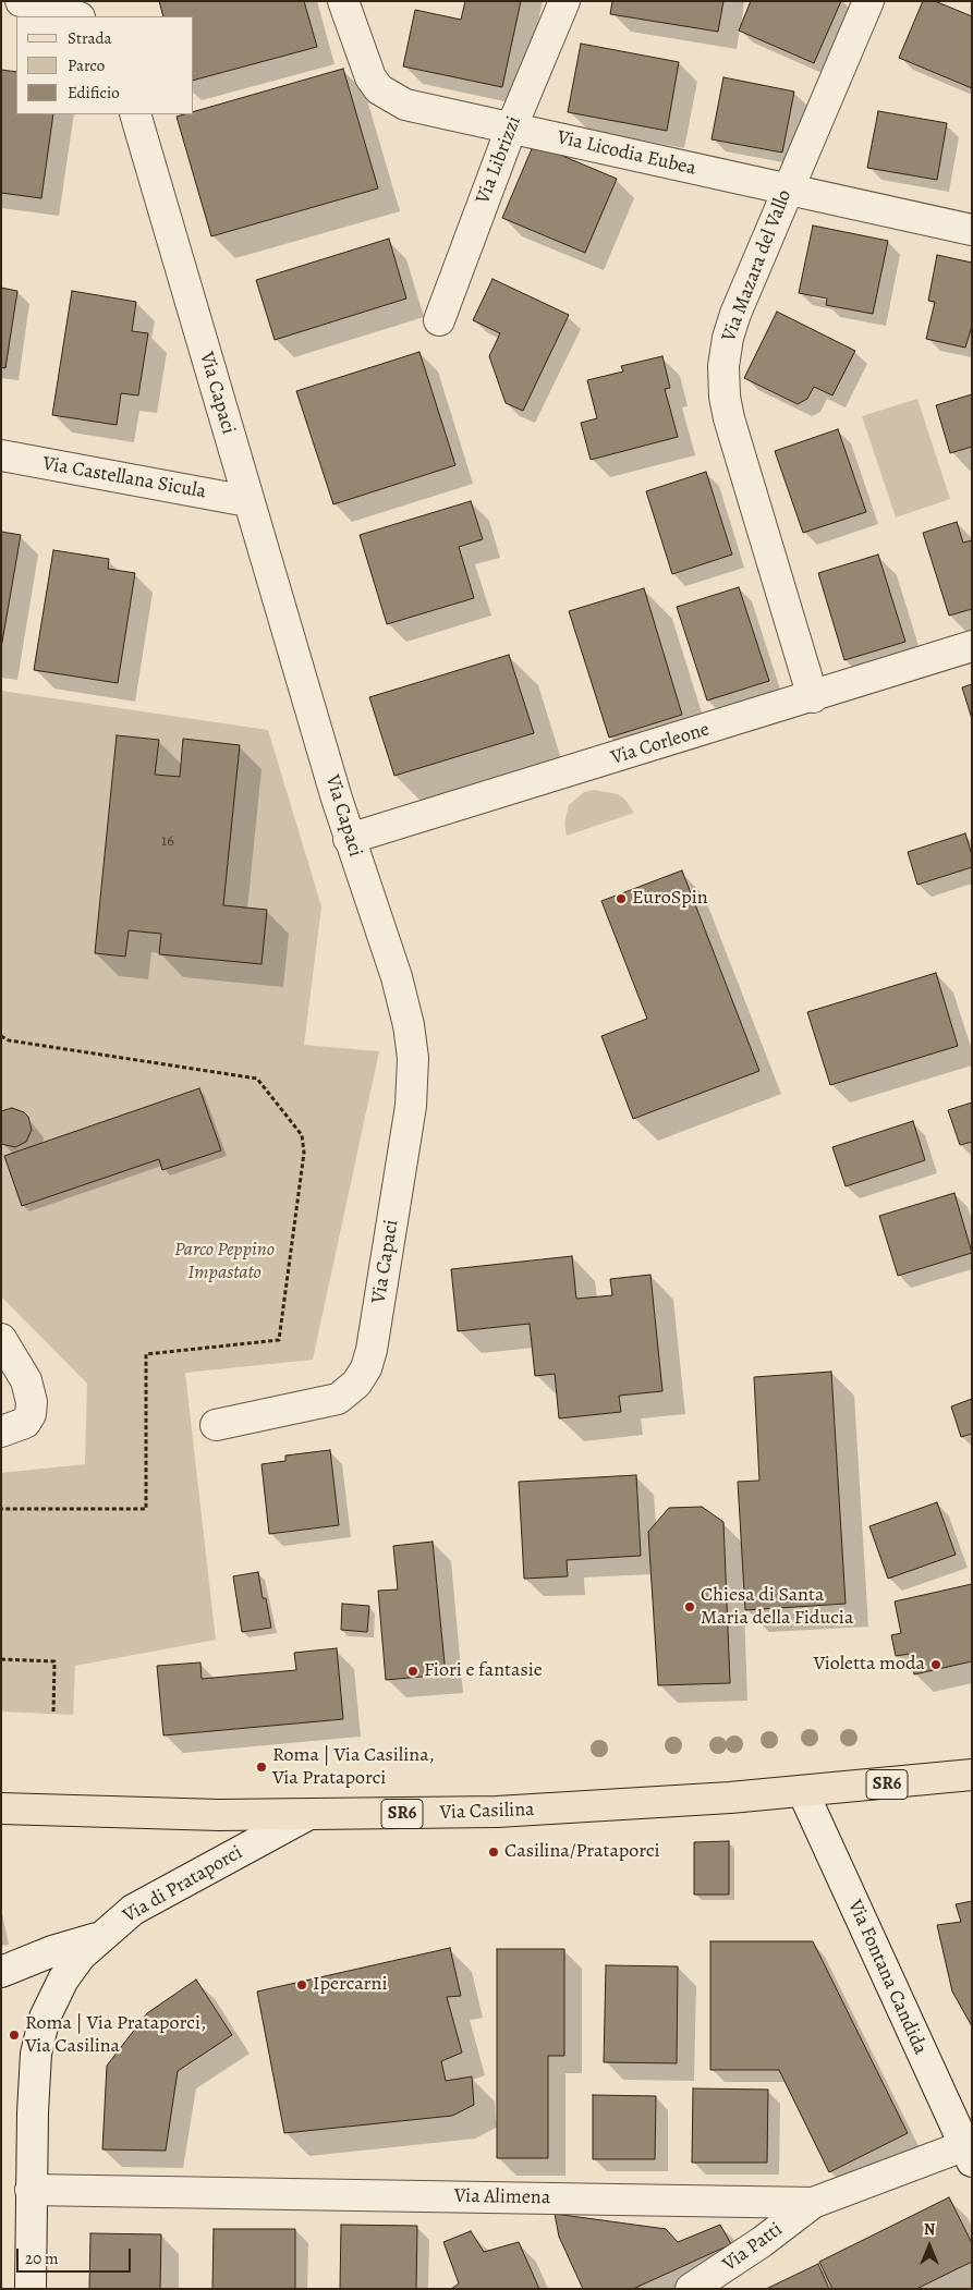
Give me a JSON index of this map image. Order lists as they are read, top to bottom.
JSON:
{
  "streets": {
    "main road": ["SR6", "Via Casilina"],
    "street": [
      "Via Licodia Eubea",
      "Via Librizzi",
      "Via Mazara del Vallo",
      "Via Capaci",
      "Via Castellana Sicula",
      "Via Corleone",
      "Via di Prataporci",
      "Via Fontana Candida",
      "Via Alimena",
      "Via Patti"
    ]
  },
  "crossings": [
    ["Via Licodia Eubea", "Via Librizzi"],
    ["Via Licodia Eubea", "Via Mazara del Vallo"],
    ["Via Mazara del Vallo", "Via Corleone"],
    ["Via Capaci", "Via Castellana Sicula"],
    ["Via Capaci", "Via Corleone"],
    ["Via Casilina", "Via di Prataporci"],
    ["Via Casilina", "Via Fontana Candida"],
    ["Via di Prataporci", "Via Alimena"],
    ["Via Fontana Candida", "Via Alimena"],
    ["Via Alimena", "Via Patti"]
  ],
  "parks": ["Parco Peppino Impastato"],
  "places": [
    "EuroSpin",
    "Chiesa di Santa Maria della Fiducia",
    "Violetta moda",
    "Fiori e fantasie",
    "Roma | Via Casilina, Via Prataporci",
    "Casilina/Prataporci",
    "Ipercarni",
    "Roma | Via Prataporci, Via Casilina"
  ],
  "house_numbers": ["16"],
  "legend": ["Strada", "Parco", "Edificio"],
  "scale_bar": "20 m",
  "north": "top"
}
